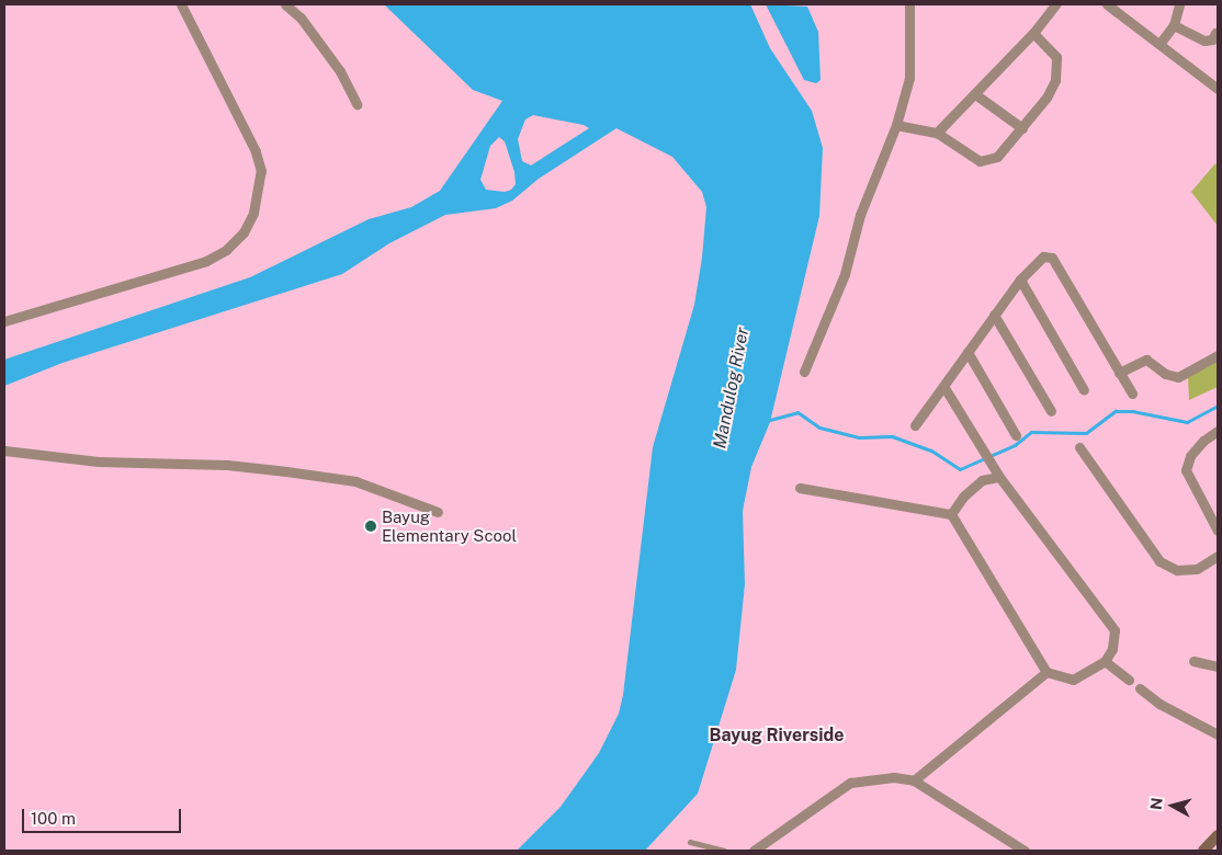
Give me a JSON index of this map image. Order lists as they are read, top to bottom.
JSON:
{
  "districts": ["Bayug Riverside"],
  "water": ["Mandulog River"],
  "places": ["Bayug Elementary Scool"],
  "scale_bar": "100 m",
  "north": "left"
}
